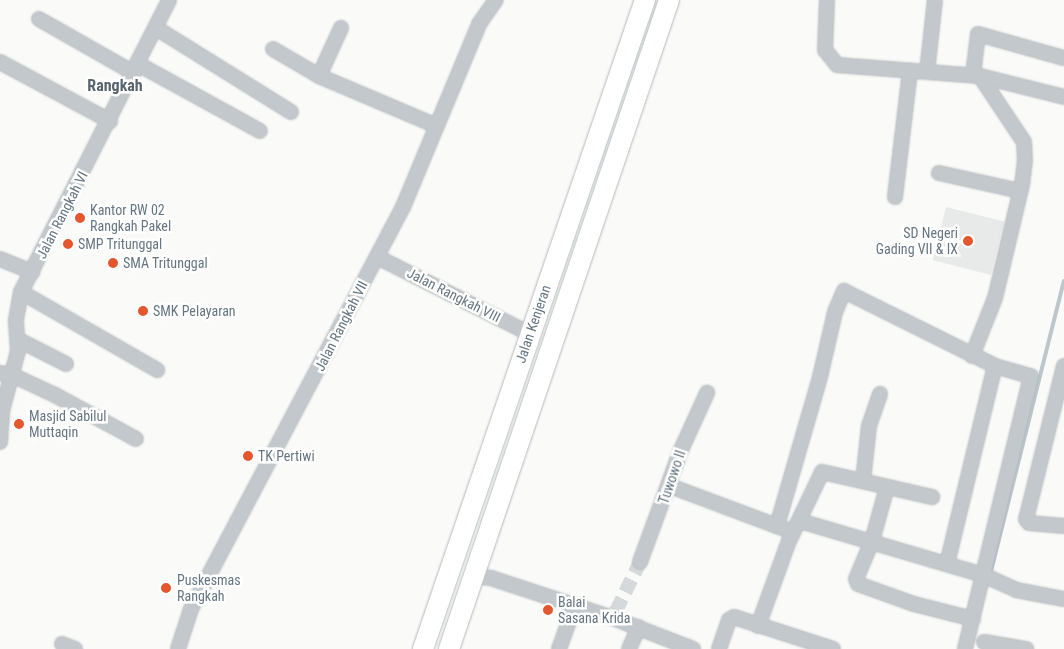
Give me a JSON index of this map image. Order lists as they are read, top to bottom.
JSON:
{
  "streets": {
    "highway": ["Jalan Kenjeran"],
    "street": [
      "Jalan Rangkah VI",
      "Jalan Rangkah VIII",
      "Jalan Rangkah VII",
      "Tuwowo II"
    ]
  },
  "crossings": [
    ["Jalan Rangkah VIII", "Jalan Kenjeran"],
    ["Jalan Rangkah VIII", "Jalan Rangkah VII"]
  ],
  "districts": ["Rangkah"],
  "places": [
    "Kantor RW 02 Rangkah Pakel",
    "SD Negeri Gading VII & IX",
    "SMP Tritunggal",
    "SMA Tritunggal",
    "SMK Pelayaran",
    "Masjid Sabilul Muttaqin",
    "TK Pertiwi",
    "Puskesmas Rangkah",
    "Balai Sasana Krida"
  ]
}
